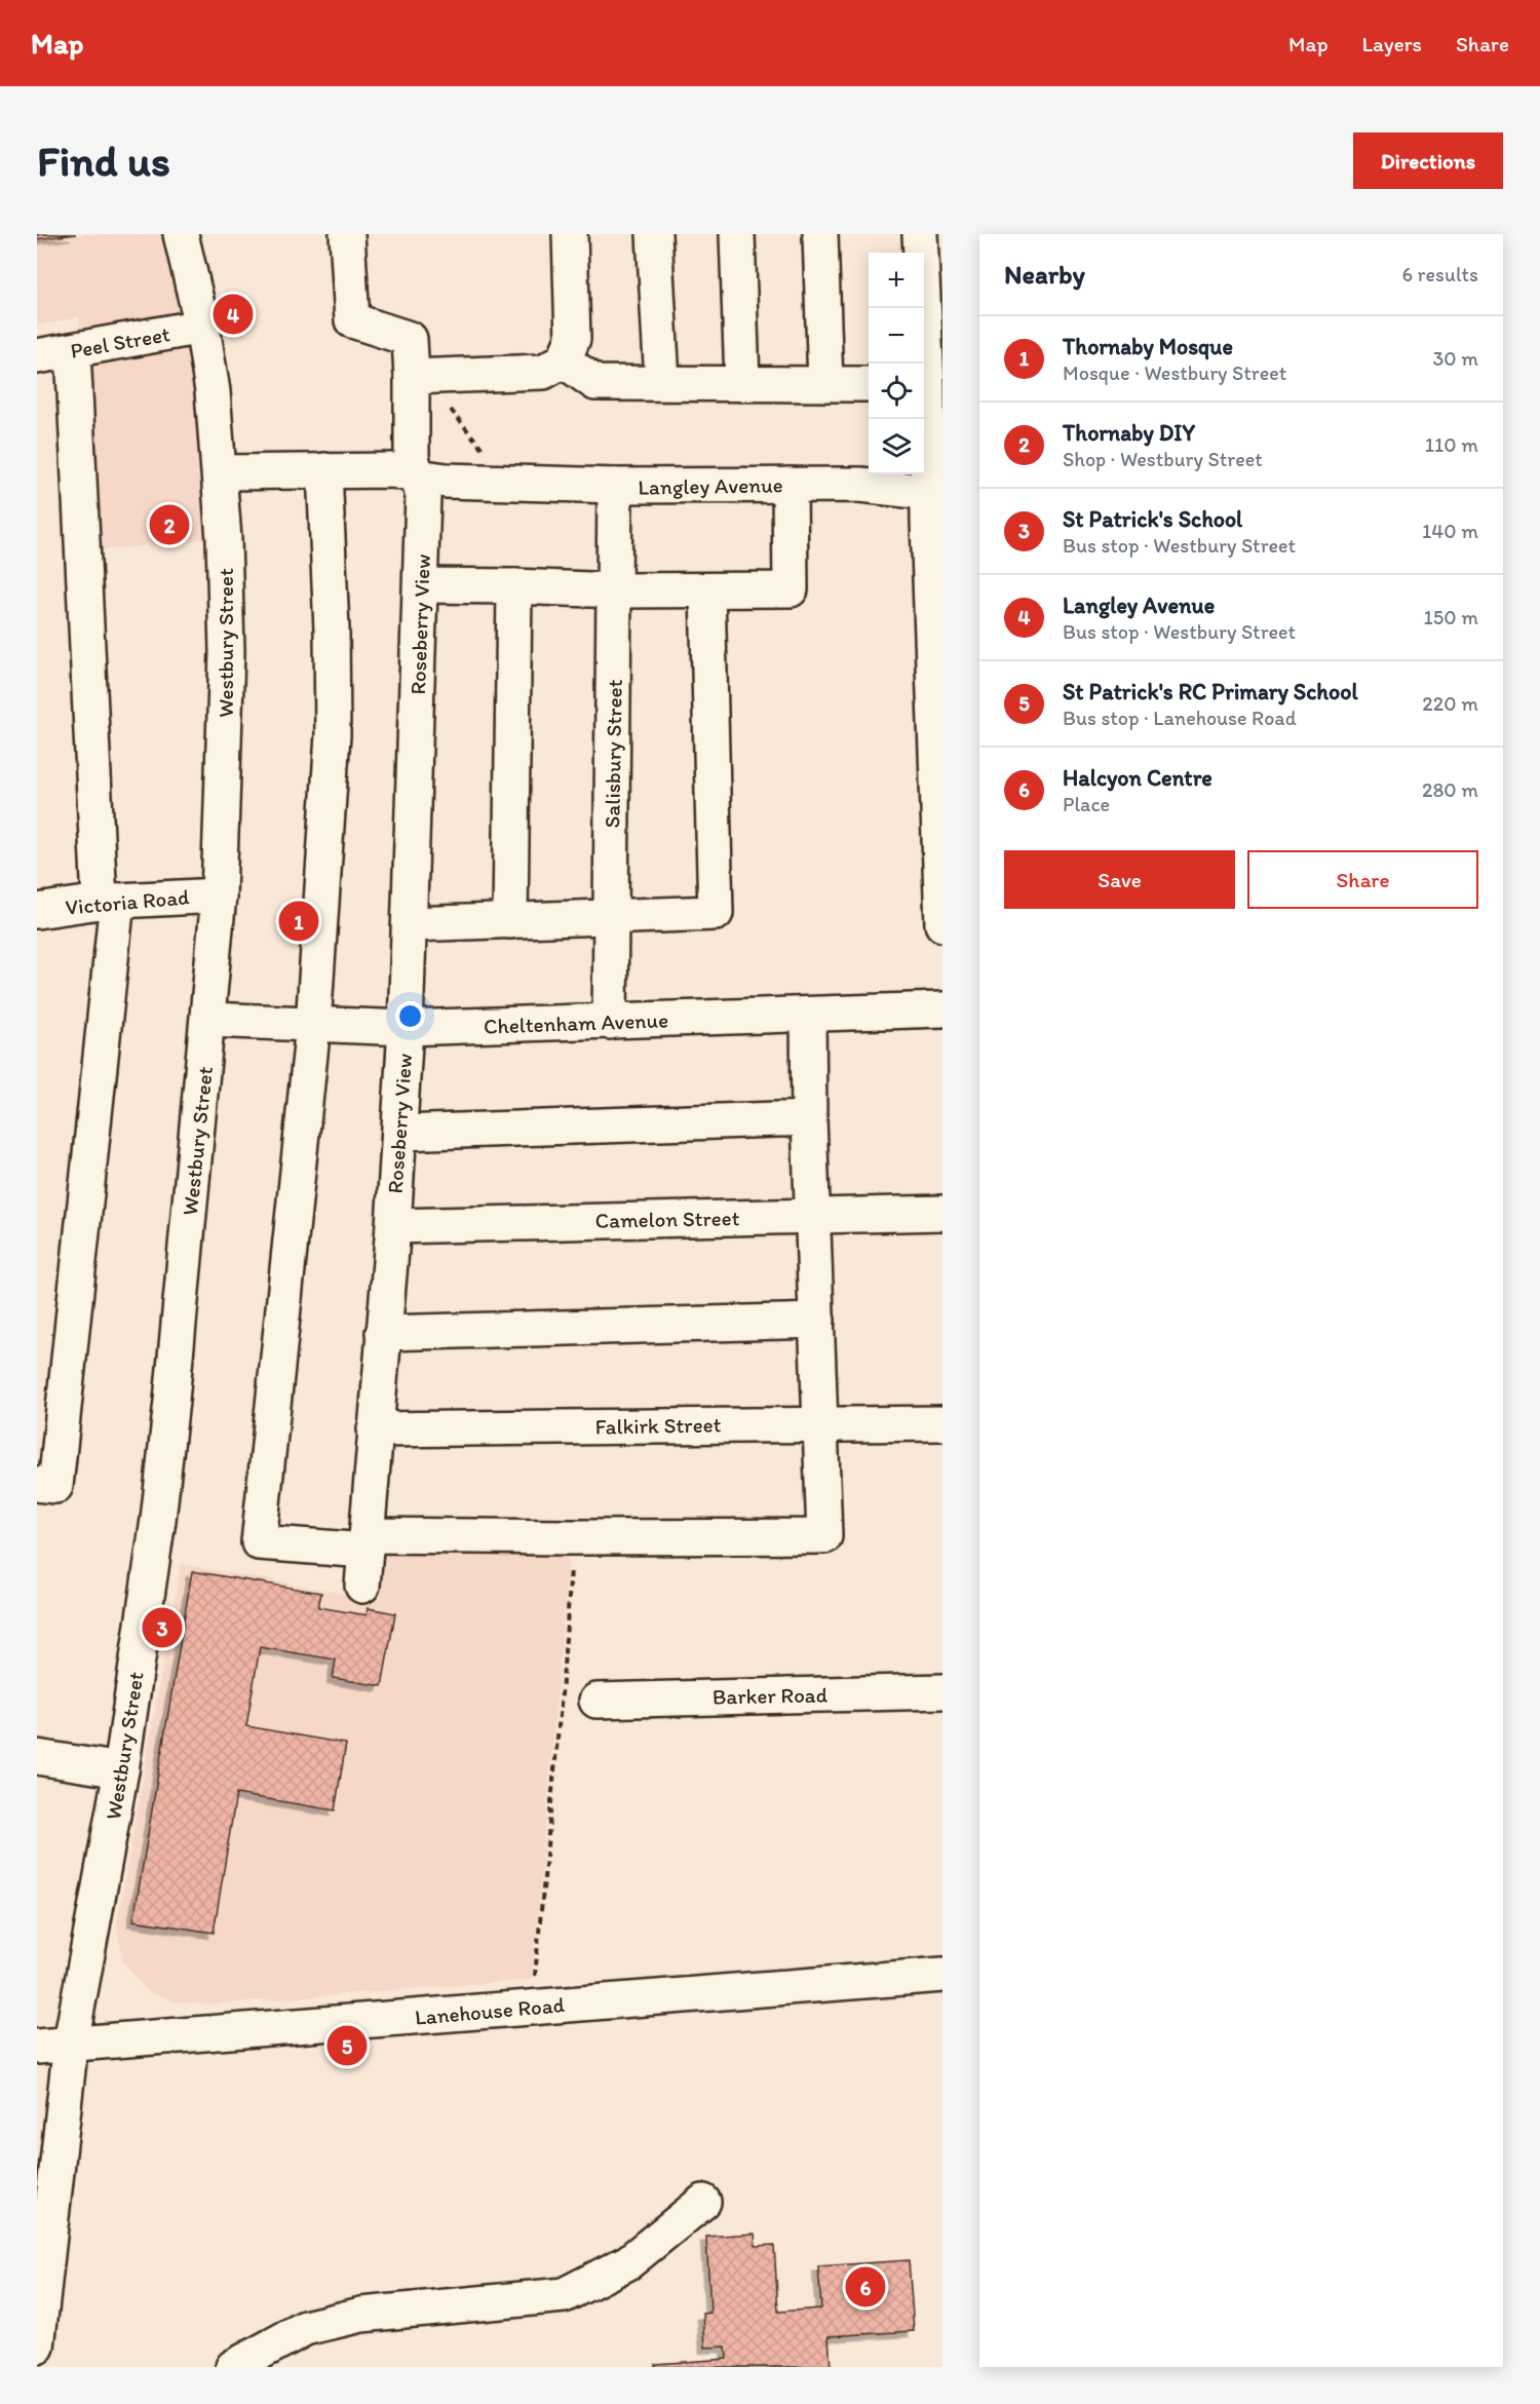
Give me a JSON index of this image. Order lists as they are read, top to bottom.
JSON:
{
  "streets": {
    "street": [
      "Peel Street",
      "Langley Avenue",
      "Roseberry View",
      "Westbury Street",
      "Salisbury Street",
      "Victoria Road",
      "Cheltenham Avenue",
      "Camelon Street",
      "Falkirk Street",
      "Barker Road",
      "Lanehouse Road"
    ]
  },
  "crossings": [
    ["Peel Street", "Westbury Street"],
    ["Langley Avenue", "Roseberry View"],
    ["Langley Avenue", "Westbury Street"],
    ["Langley Avenue", "Salisbury Street"],
    ["Roseberry View", "Cheltenham Avenue"],
    ["Roseberry View", "Camelon Street"],
    ["Roseberry View", "Falkirk Street"],
    ["Westbury Street", "Victoria Road"],
    ["Westbury Street", "Cheltenham Avenue"],
    ["Westbury Street", "Lanehouse Road"],
    ["Salisbury Street", "Cheltenham Avenue"]
  ],
  "page": {
    "header": "Map",
    "nav": ["Map", "Layers", "Share"],
    "buttons": [
      "Directions",
      ["Save", "Share"]
    ],
    "title": "Find us",
    "heading": ["Nearby", "6 results"],
    "map_buttons": ["+", "−"],
    "pins": [
      "4",
      "2",
      "1",
      "3",
      "5",
      "6"
    ],
    "list": [
      {
        "mark": "1",
        "name": "Thornaby Mosque",
        "note": "Mosque · Westbury Street",
        "value": "30 m"
      },
      {
        "mark": "2",
        "name": "Thornaby DIY",
        "note": "Shop · Westbury Street",
        "value": "110 m"
      },
      {
        "mark": "3",
        "name": "St Patrick's School",
        "note": "Bus stop · Westbury Street",
        "value": "140 m"
      },
      {
        "mark": "4",
        "name": "Langley Avenue",
        "note": "Bus stop · Westbury Street",
        "value": "150 m"
      },
      {
        "mark": "5",
        "name": "St Patrick's RC Primary School",
        "note": "Bus stop · Lanehouse Road",
        "value": "220 m"
      },
      {
        "mark": "6",
        "name": "Halcyon Centre",
        "note": "Place",
        "value": "280 m"
      }
    ]
  }
}
